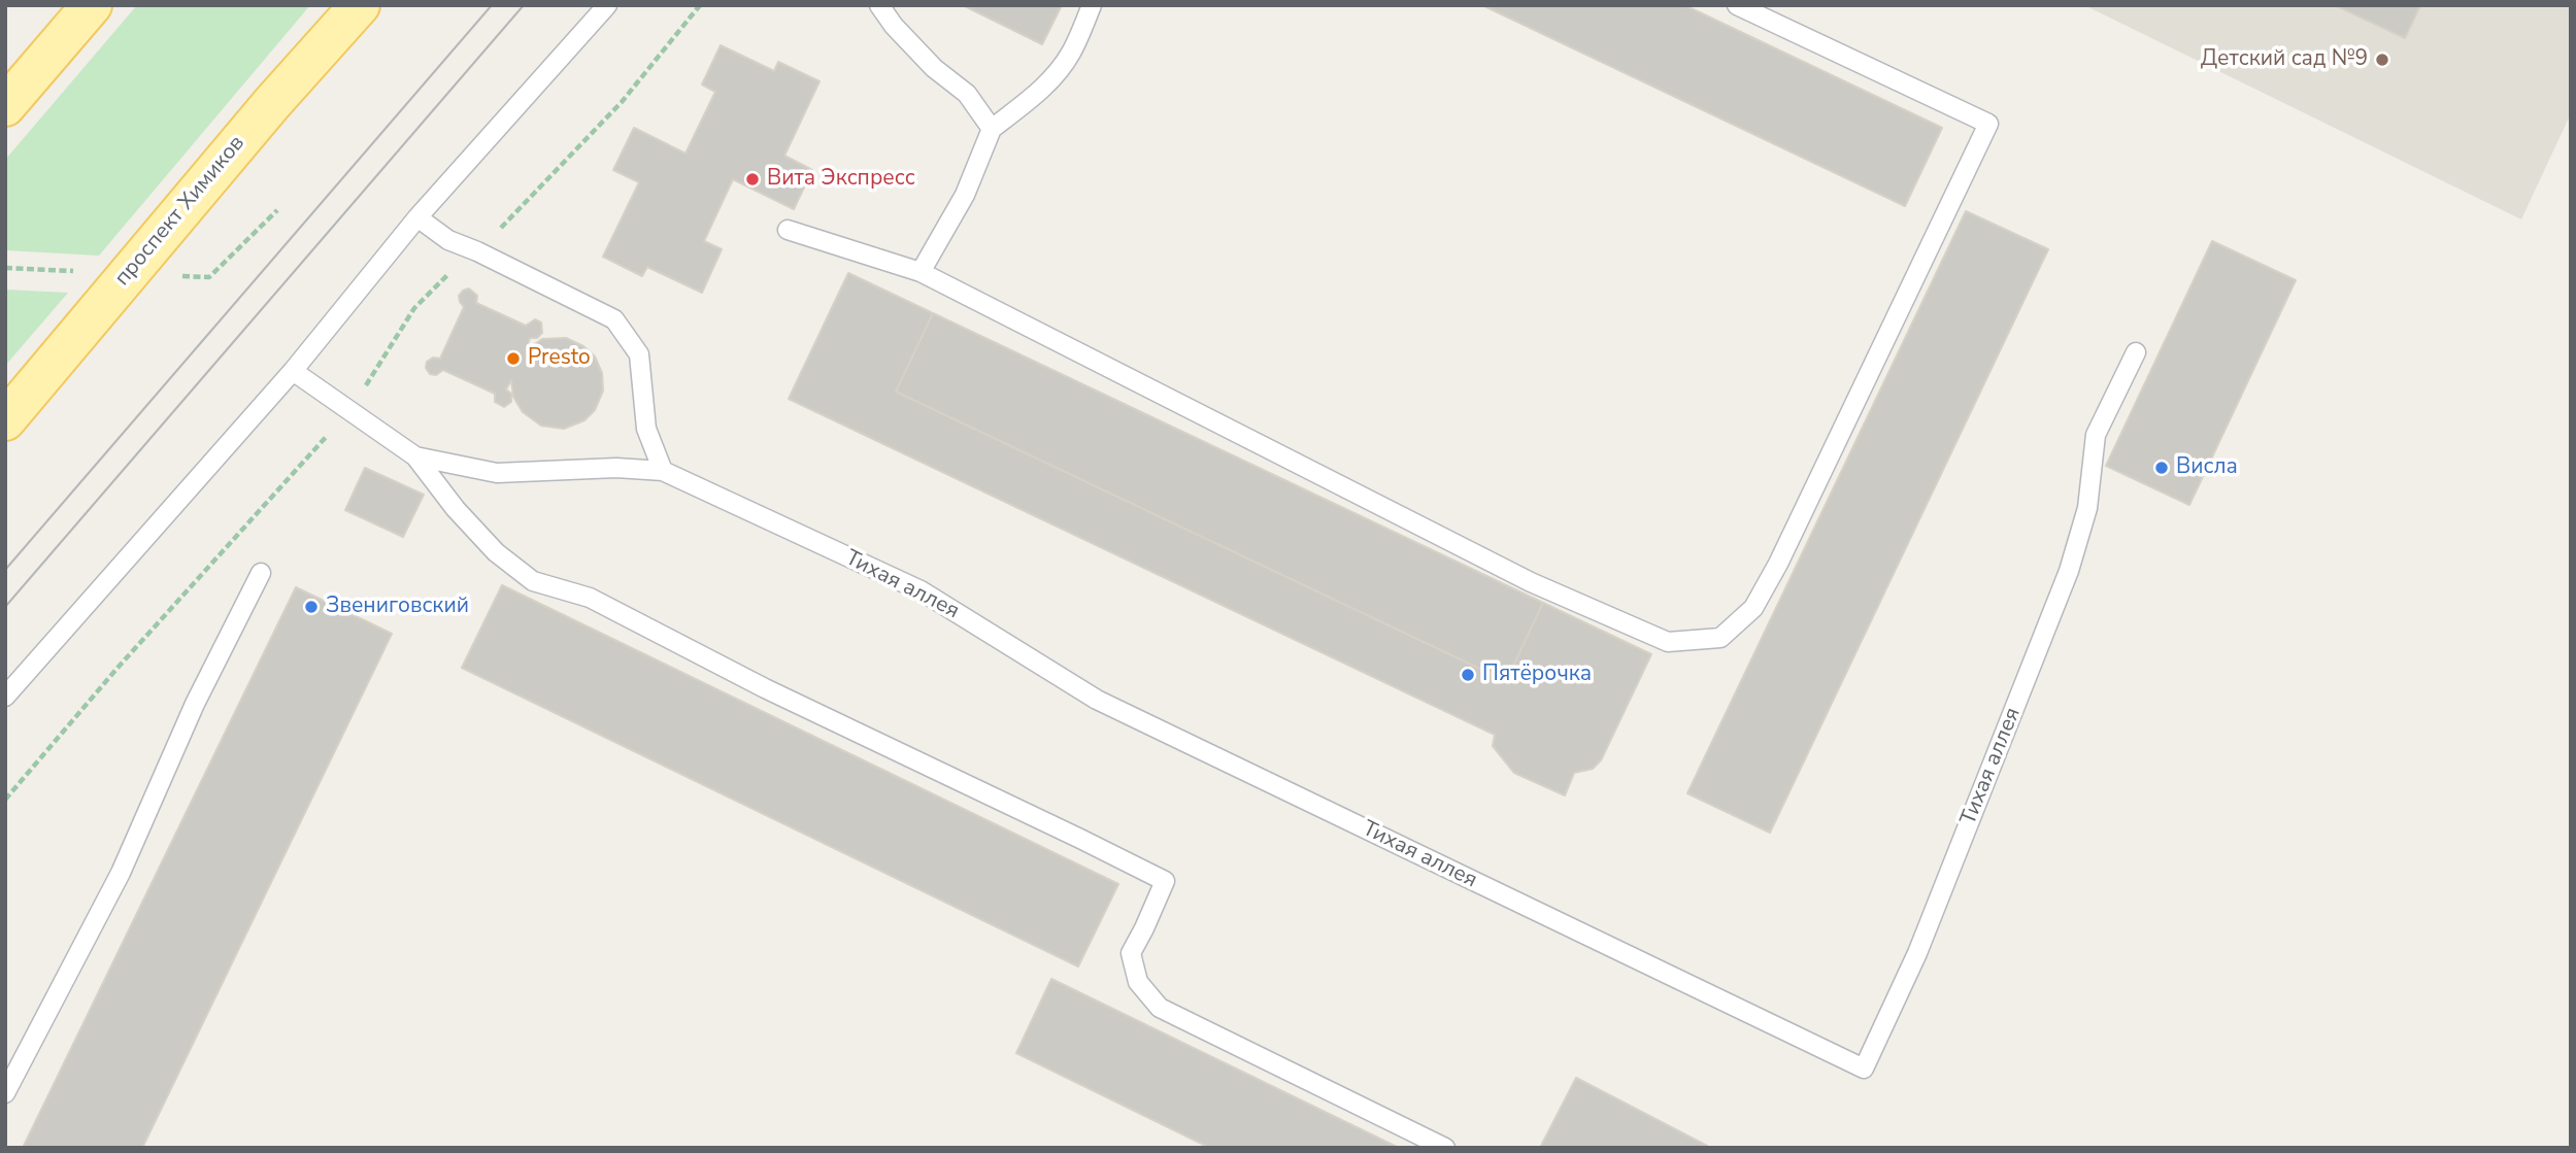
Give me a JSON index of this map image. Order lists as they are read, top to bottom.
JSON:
{
  "streets": {
    "main road": ["проспект Химиков"],
    "lane": ["Тихая аллея"]
  },
  "places": [
    "Детский сад №9",
    "Вита Экспресс",
    "Presto",
    "Висла",
    "Звениговский",
    "Пятёрочка"
  ]
}
